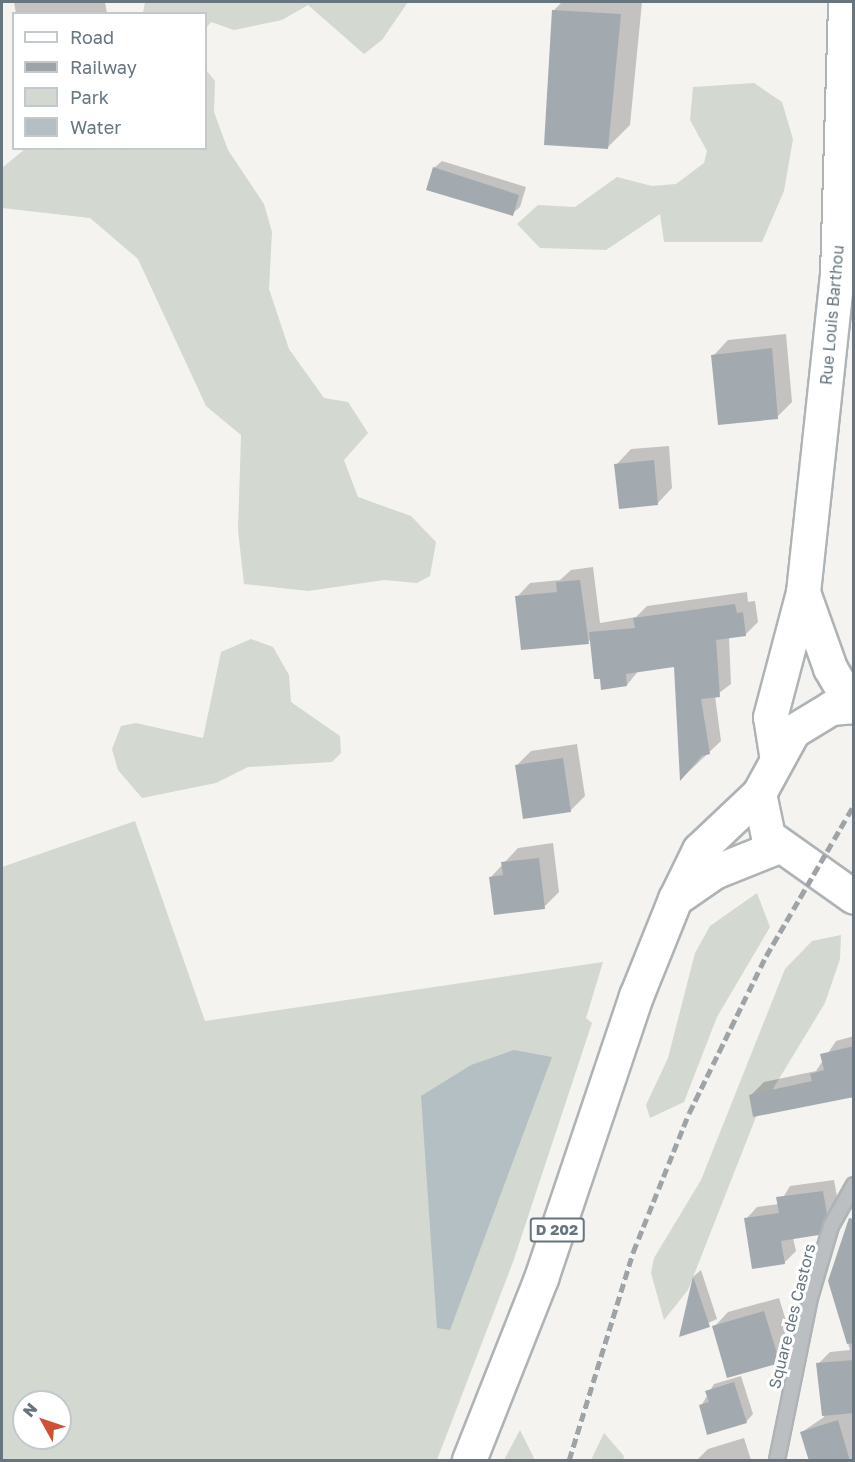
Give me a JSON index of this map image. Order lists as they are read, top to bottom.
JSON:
{
  "streets": {
    "main road": ["Rue Louis Barthou", "D 202"],
    "lane": ["Square des Castors"]
  },
  "legend": [
    "Road",
    "Railway",
    "Park",
    "Water"
  ],
  "north": "top left"
}
